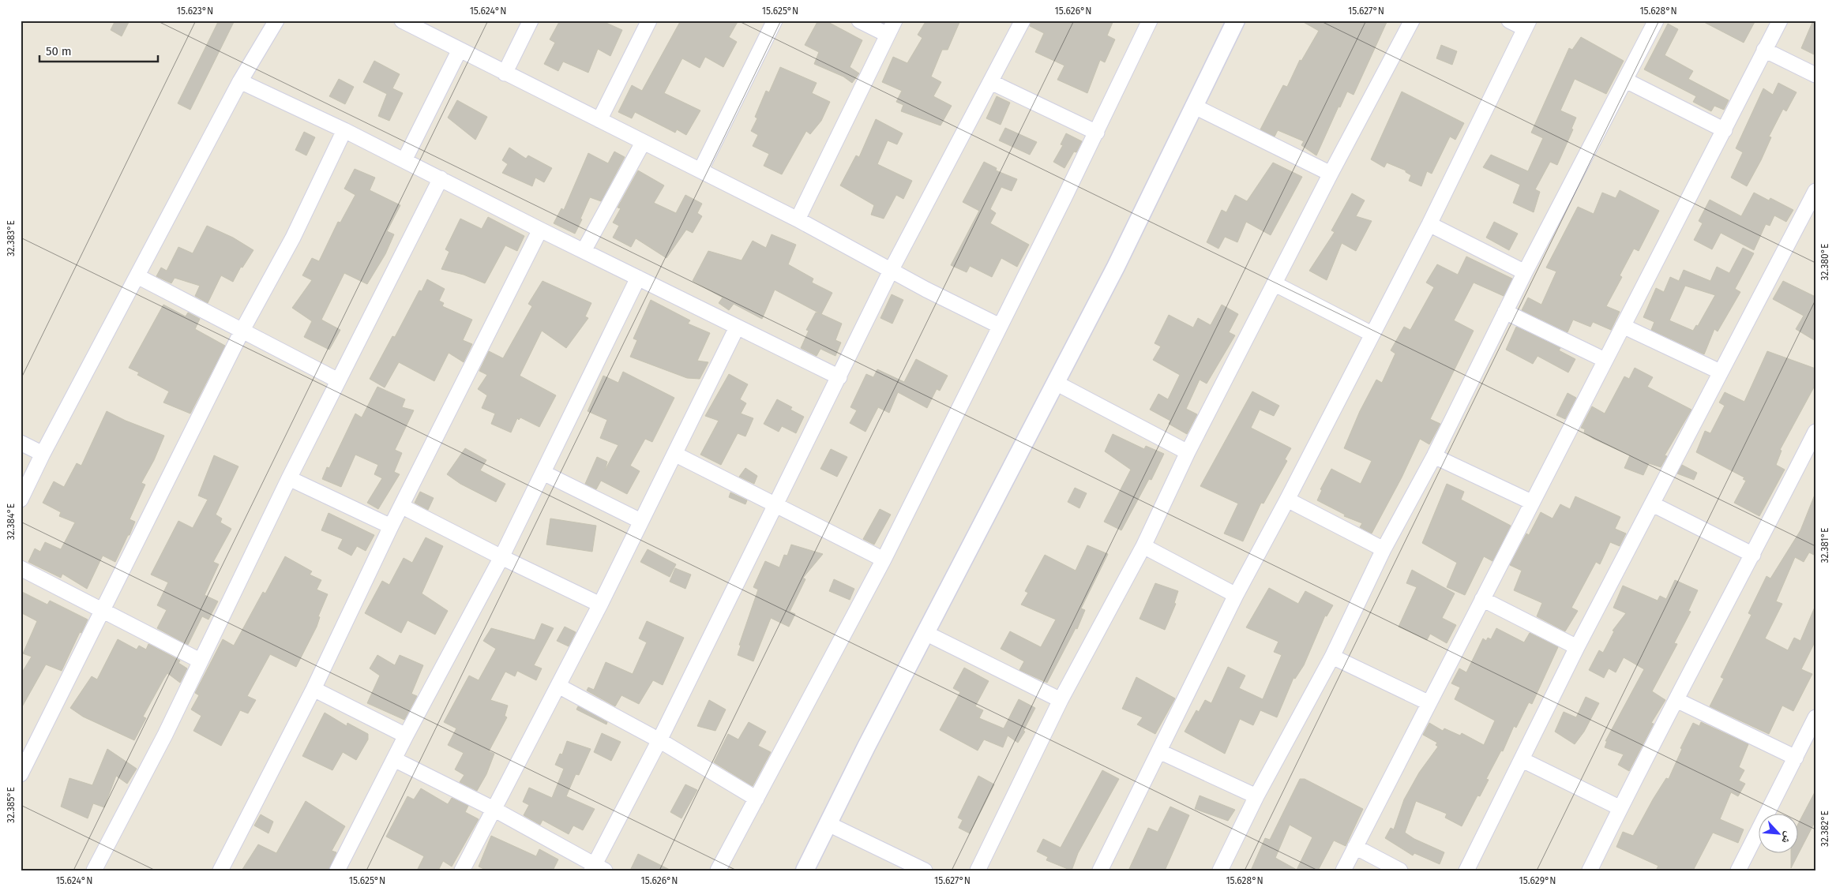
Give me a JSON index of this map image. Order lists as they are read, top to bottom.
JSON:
{
  "scale_bar": "50 m",
  "north": "bottom right",
  "coordinates": [
    "15.623°N",
    "15.624°N",
    "15.625°N",
    "15.626°N",
    "15.627°N",
    "15.628°N",
    "32.383°E",
    "32.380°E",
    "32.384°E",
    "32.381°E",
    "32.385°E",
    "32.382°E",
    "15.629°N"
  ]
}
